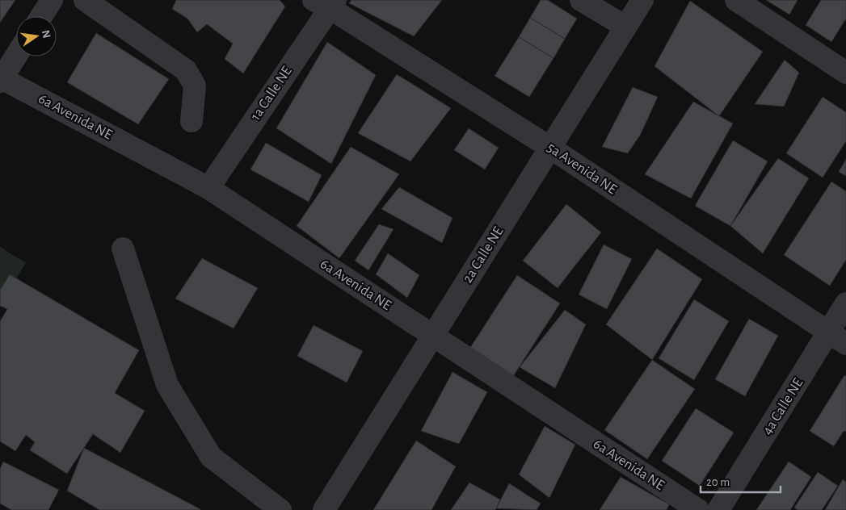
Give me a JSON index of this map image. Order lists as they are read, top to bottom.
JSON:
{
  "streets": {
    "street": [
      "1a Calle NE",
      "6a Avenida NE",
      "5a Avenida NE",
      "2a Calle NE",
      "4a Calle NE"
    ]
  },
  "crossings": [
    ["1a Calle NE", "6a Avenida NE"],
    ["1a Calle NE", "5a Avenida NE"],
    ["6a Avenida NE", "2a Calle NE"],
    ["5a Avenida NE", "2a Calle NE"],
    ["5a Avenida NE", "4a Calle NE"]
  ],
  "scale_bar": "20 m",
  "north": "right"
}
